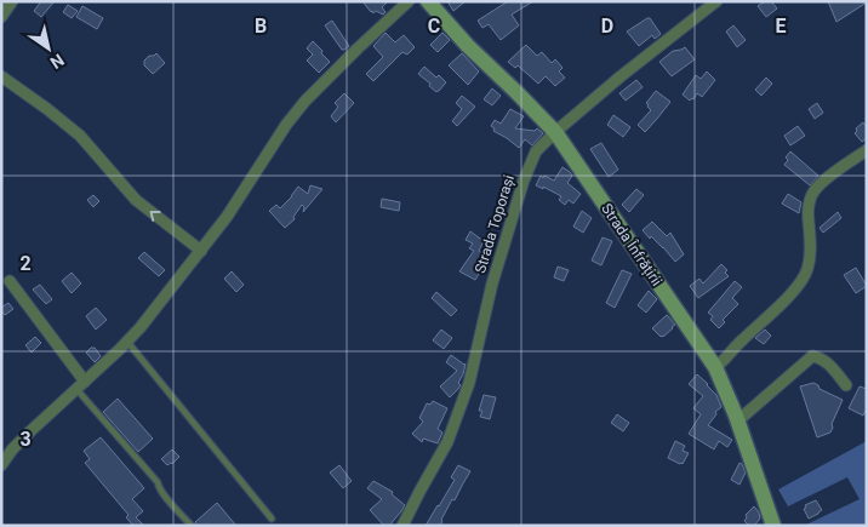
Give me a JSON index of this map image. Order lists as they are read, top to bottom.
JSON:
{
  "streets": {
    "main road": ["Strada Înfrățirii"],
    "street": ["Strada Toporași"]
  },
  "crossings": [
    ["Strada Toporași", "Strada Înfrățirii"]
  ],
  "north": "bottom right",
  "grid": {
    "columns": [
      "B",
      "C",
      "D",
      "E"
    ],
    "rows": ["2", "3"]
  }
}
